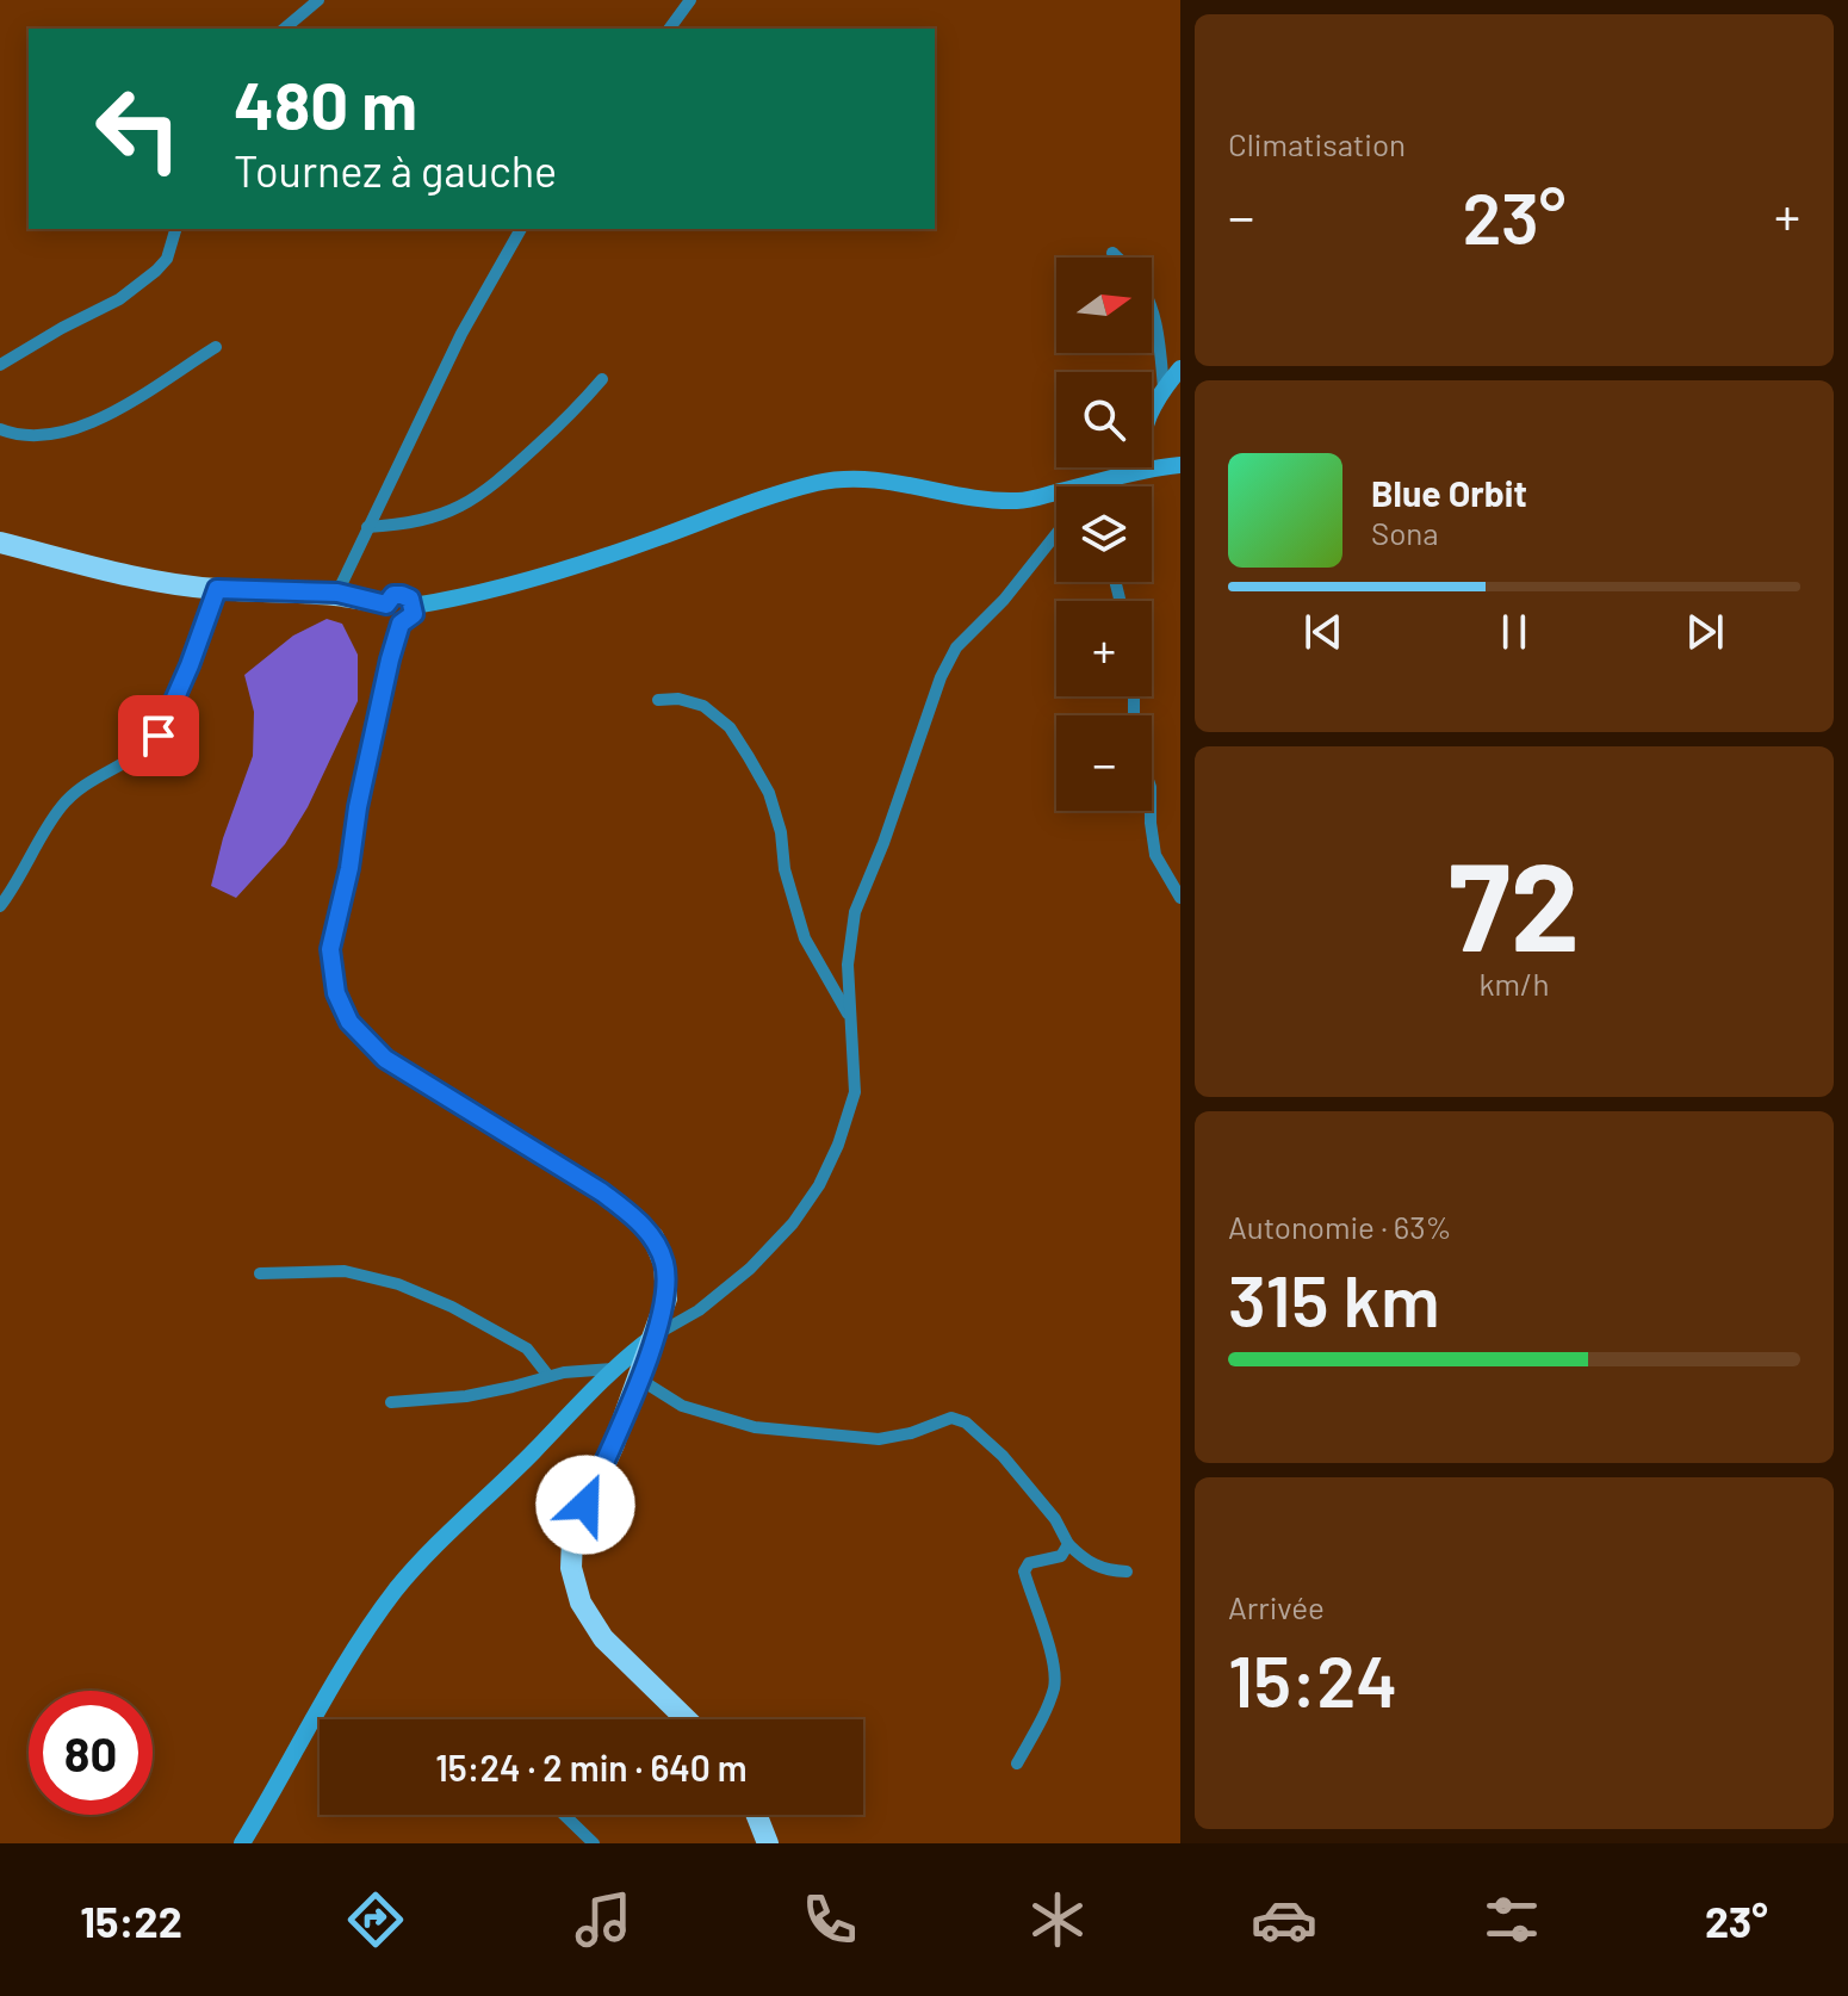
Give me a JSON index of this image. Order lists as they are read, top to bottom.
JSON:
{
  "north": "right",
  "page": {
    "tile": [
      "Climatisation",
      ["72", "km/h"],
      ["Autonomie · 63%", "315 km"],
      ["Arrivée", "15:24"]
    ],
    "turn": ["480 m", "Tournez à gauche"],
    "heat": ["−", "23°", "+"],
    "map_buttons": ["+", "−"],
    "song": ["Blue Orbit", "Sona"],
    "limit": "80",
    "trip": "15:24 · 2 min · 640 m",
    "tabs": ["15:22", "23°"]
  }
}
